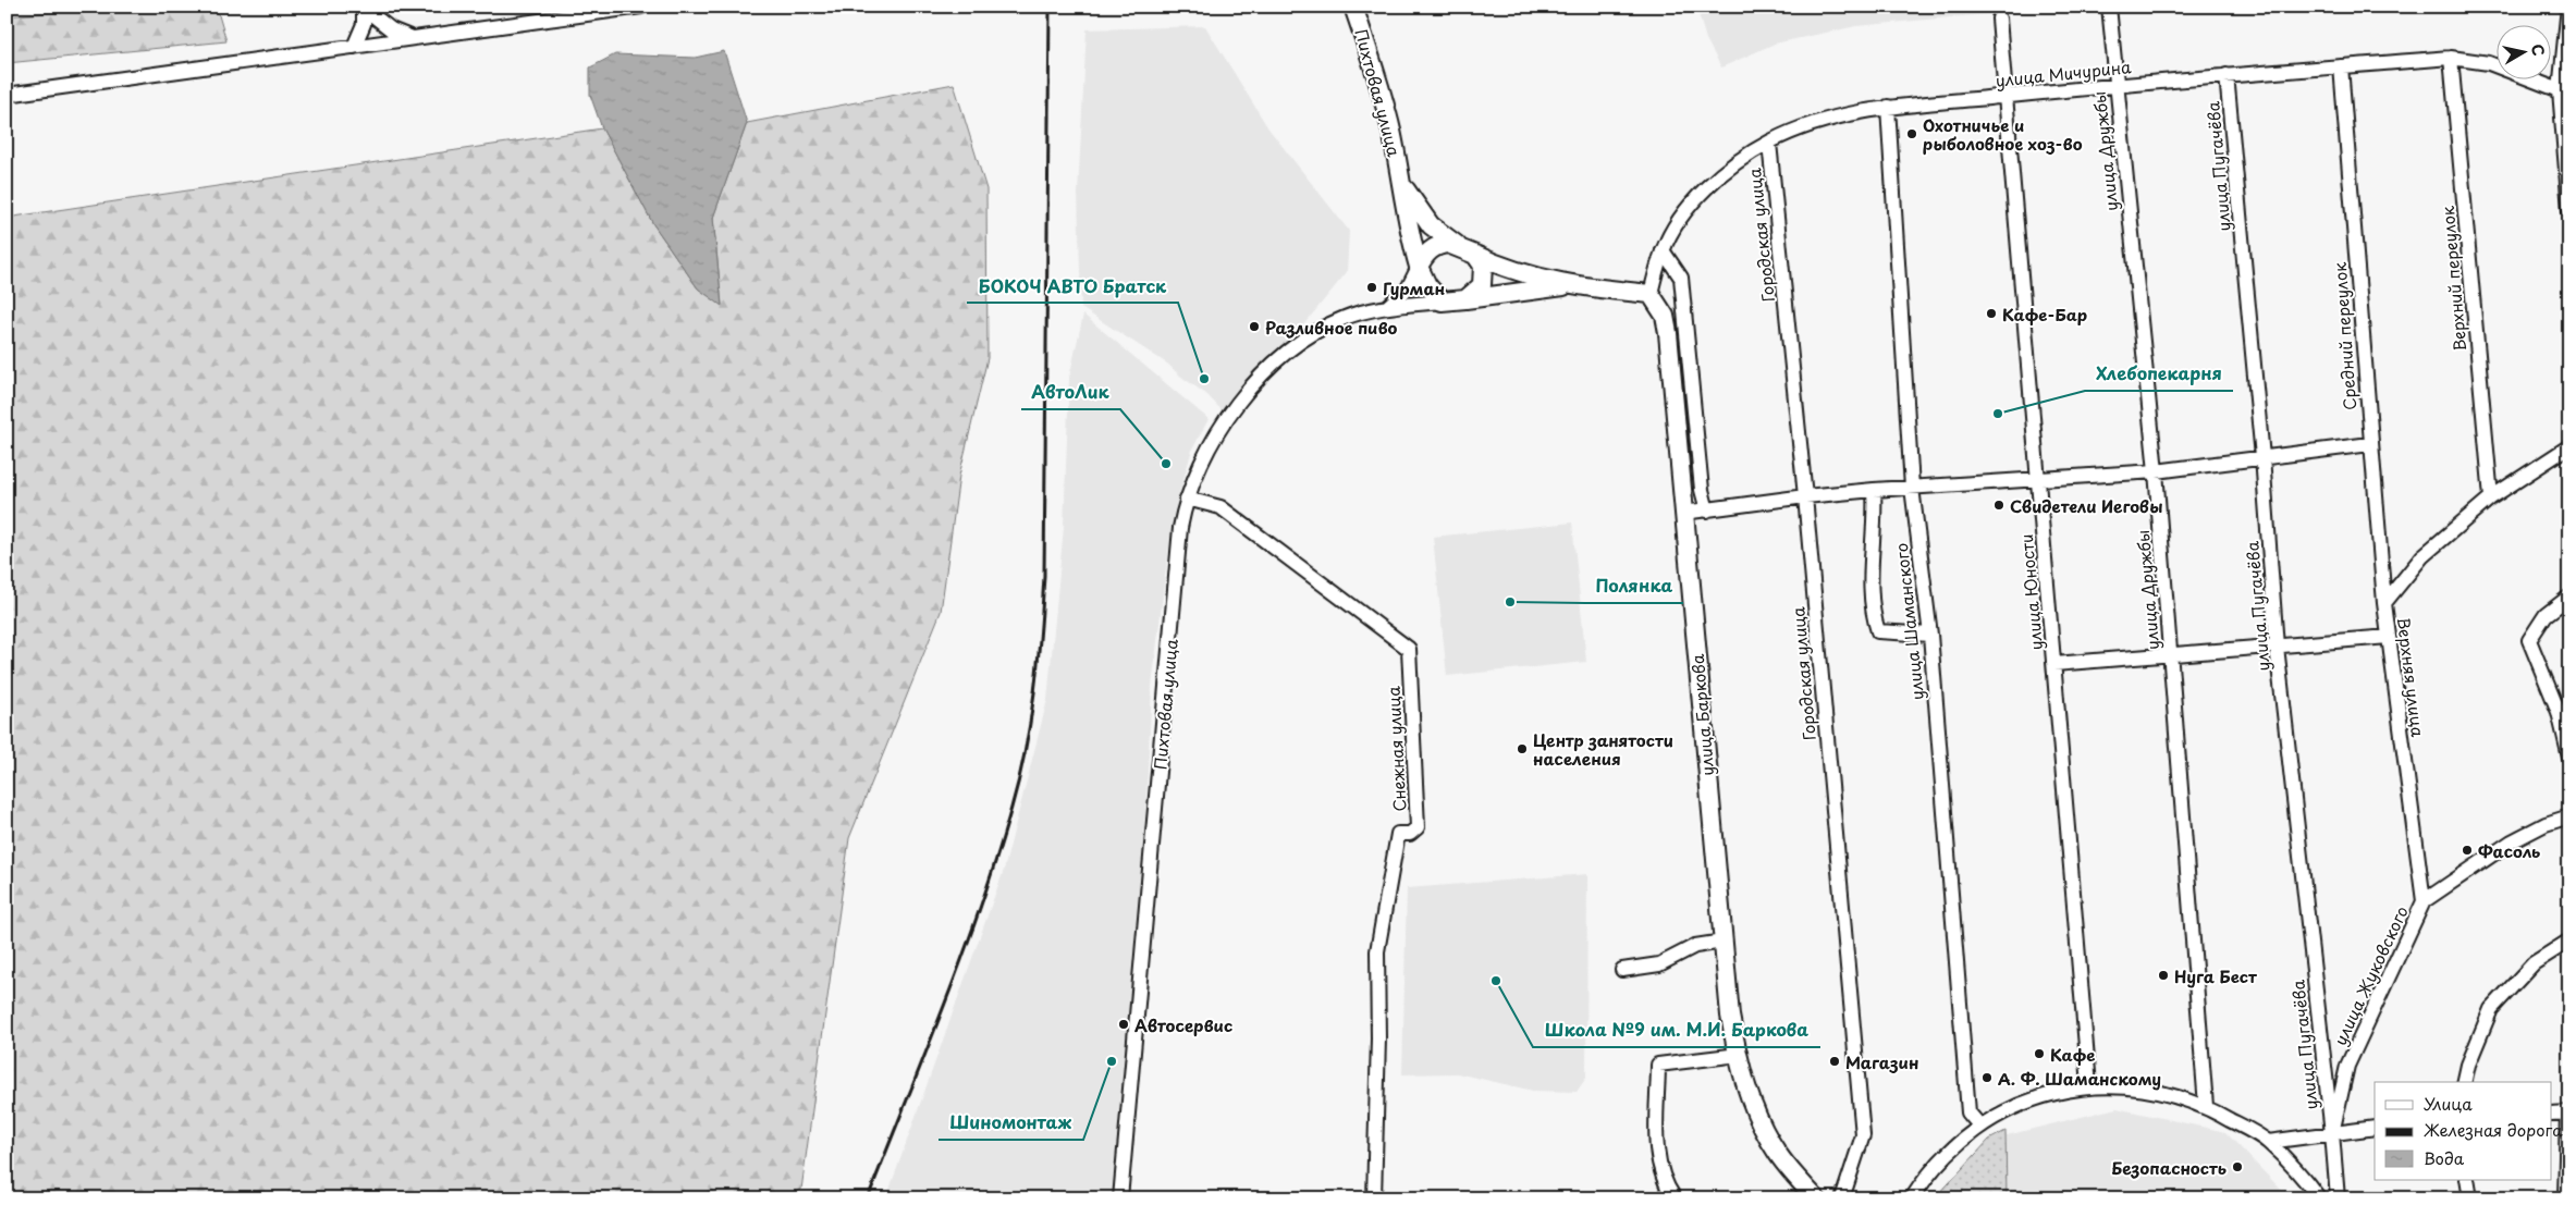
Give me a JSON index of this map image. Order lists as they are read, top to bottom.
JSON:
{
  "streets": {
    "main road": ["Пихтовая улица", "улица Баркова"],
    "street": [
      "улица Мичурина",
      "улица Дружбы",
      "улица Пугачёва",
      "Городская улица",
      "Верхний переулок",
      "Средний переулок",
      "улица Юности",
      "улица Шаманского",
      "Верхняя улица",
      "Снежная улица",
      "улица Жуковского"
    ]
  },
  "crossings": [
    ["улица Мичурина", "улица Дружбы"],
    ["улица Мичурина", "улица Пугачёва"],
    ["улица Мичурина", "Городская улица"],
    ["улица Мичурина", "Верхний переулок"],
    ["улица Мичурина", "Средний переулок"],
    ["улица Мичурина", "улица Юности"],
    ["улица Мичурина", "улица Шаманского"],
    ["улица Мичурина", "улица Баркова"],
    ["Пихтовая улица", "Снежная улица"],
    ["улица Пугачёва", "улица Жуковского"],
    ["Верхний переулок", "Верхняя улица"],
    ["Средний переулок", "Верхняя улица"],
    ["Верхняя улица", "улица Жуковского"]
  ],
  "places": [
    "Охотничье и рыболовное хоз-во",
    "Гурман",
    "Кафе-Бар",
    "Разливное пиво",
    "БОКОЧ АВТО Братск",
    "Хлебопекарня",
    "АвтоЛик",
    "Свидетели Иеговы",
    "Полянка",
    "Центр занятости населения",
    "Фасоль",
    "Нуга Бест",
    "Школа №9 им. М.И. Баркова",
    "Автосервис",
    "Кафе",
    "Шиномонтаж",
    "Магазин",
    "А. Ф. Шаманскому",
    "Безопасность"
  ],
  "legend": ["Улица", "Железная дорога", "Вода"],
  "north": "right"
}
